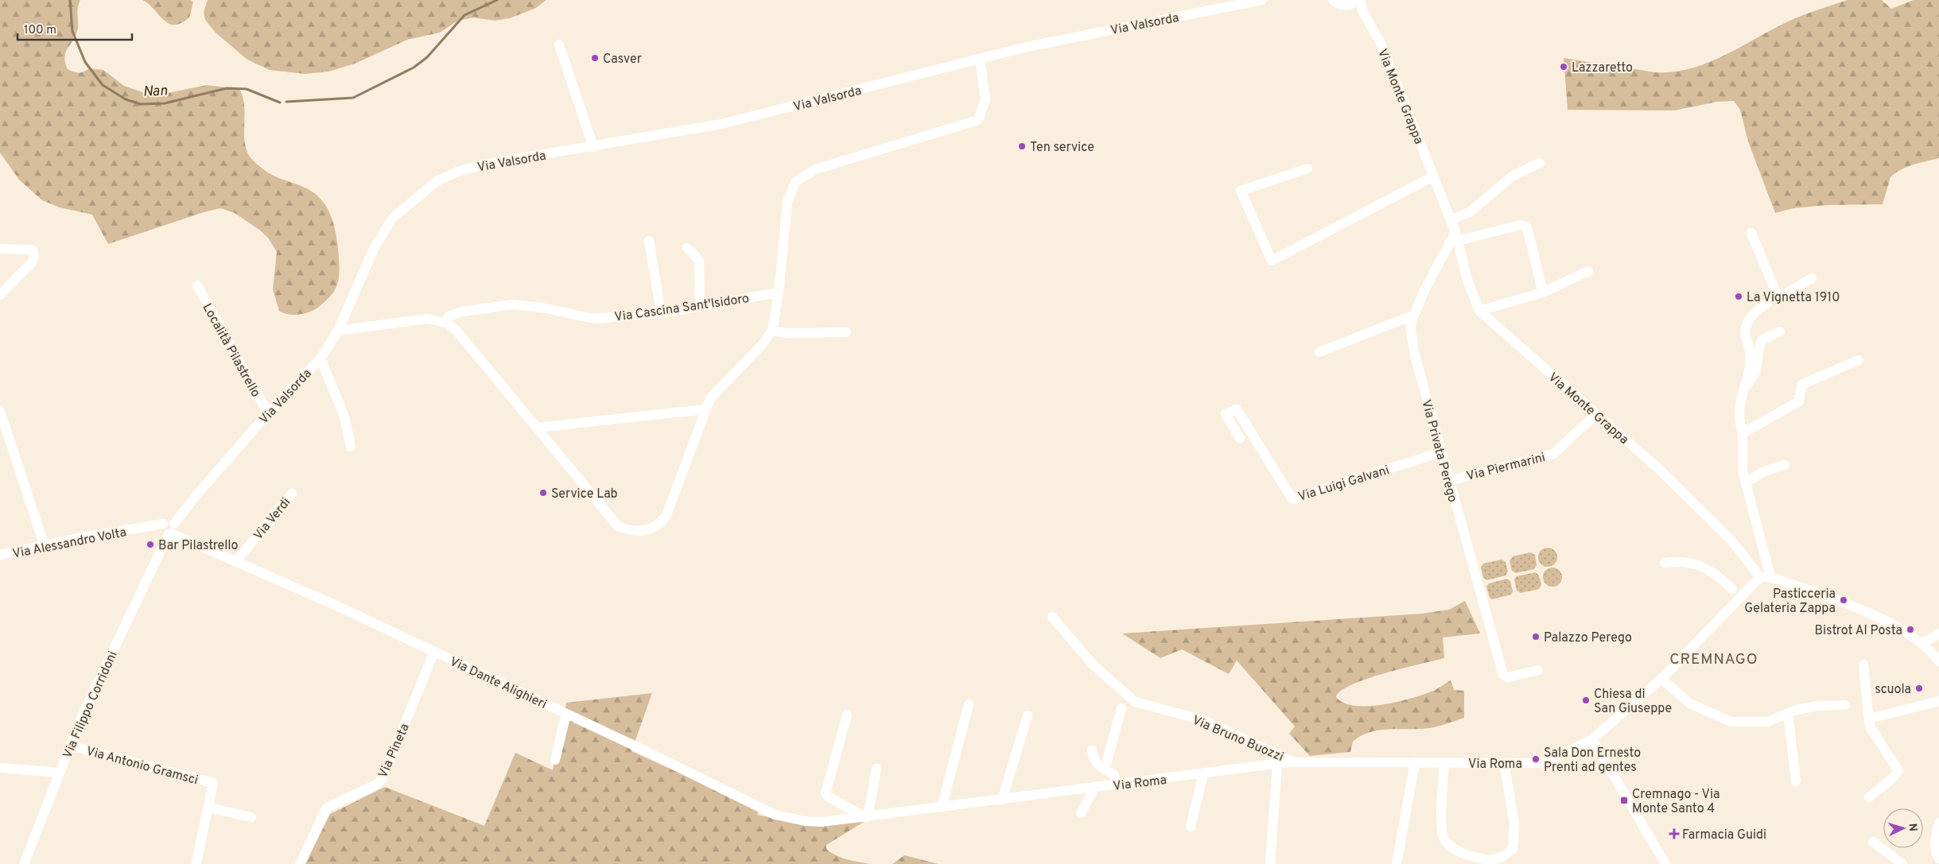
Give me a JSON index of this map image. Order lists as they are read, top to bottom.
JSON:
{
  "streets": {
    "street": [
      "Via Valsorda",
      "Via Monte Grappa",
      "Via Cascina Sant'Isidoro",
      "Località Pilastrello",
      "Via Privata Perego",
      "Via Piermarini",
      "Via Luigi Galvani",
      "Via Verdi",
      "Via Alessandro Volta",
      "Via Dante Alighieri",
      "Via Filippo Corridoni",
      "Via Bruno Buozzi",
      "Via Pineta",
      "Via Roma",
      "Via Antonio Gramsci"
    ]
  },
  "crossings": [
    ["Via Valsorda", "Località Pilastrello"],
    ["Via Valsorda", "Via Alessandro Volta"],
    ["Via Valsorda", "Via Dante Alighieri"],
    ["Via Valsorda", "Via Filippo Corridoni"],
    ["Via Monte Grappa", "Via Privata Perego"],
    ["Via Monte Grappa", "Via Piermarini"],
    ["Via Monte Grappa", "Via Roma"],
    ["Via Privata Perego", "Via Piermarini"],
    ["Via Privata Perego", "Via Luigi Galvani"],
    ["Via Verdi", "Via Dante Alighieri"],
    ["Via Alessandro Volta", "Via Dante Alighieri"],
    ["Via Alessandro Volta", "Via Filippo Corridoni"],
    ["Via Dante Alighieri", "Via Filippo Corridoni"],
    ["Via Dante Alighieri", "Via Pineta"],
    ["Via Dante Alighieri", "Via Roma"],
    ["Via Filippo Corridoni", "Via Antonio Gramsci"],
    ["Via Bruno Buozzi", "Via Roma"]
  ],
  "districts": ["CREMNAGO"],
  "water": ["Nan"],
  "places": {
    "other": [
      "Casver",
      "Lazzaretto",
      "Ten service",
      "La Vignetta 1910",
      "Service Lab",
      "Bar Pilastrello",
      "Pasticceria Gelateria Zappa",
      "Bistrot Al Posta",
      "Palazzo Perego",
      "scuola",
      "Chiesa di San Giuseppe",
      "Sala Don Ernesto Prenti ad gentes"
    ],
    "transit": ["Cremnago - Via Monte Santo 4"],
    "health": ["Farmacia Guidi"]
  },
  "scale_bar": "100 m",
  "north": "right"
}
